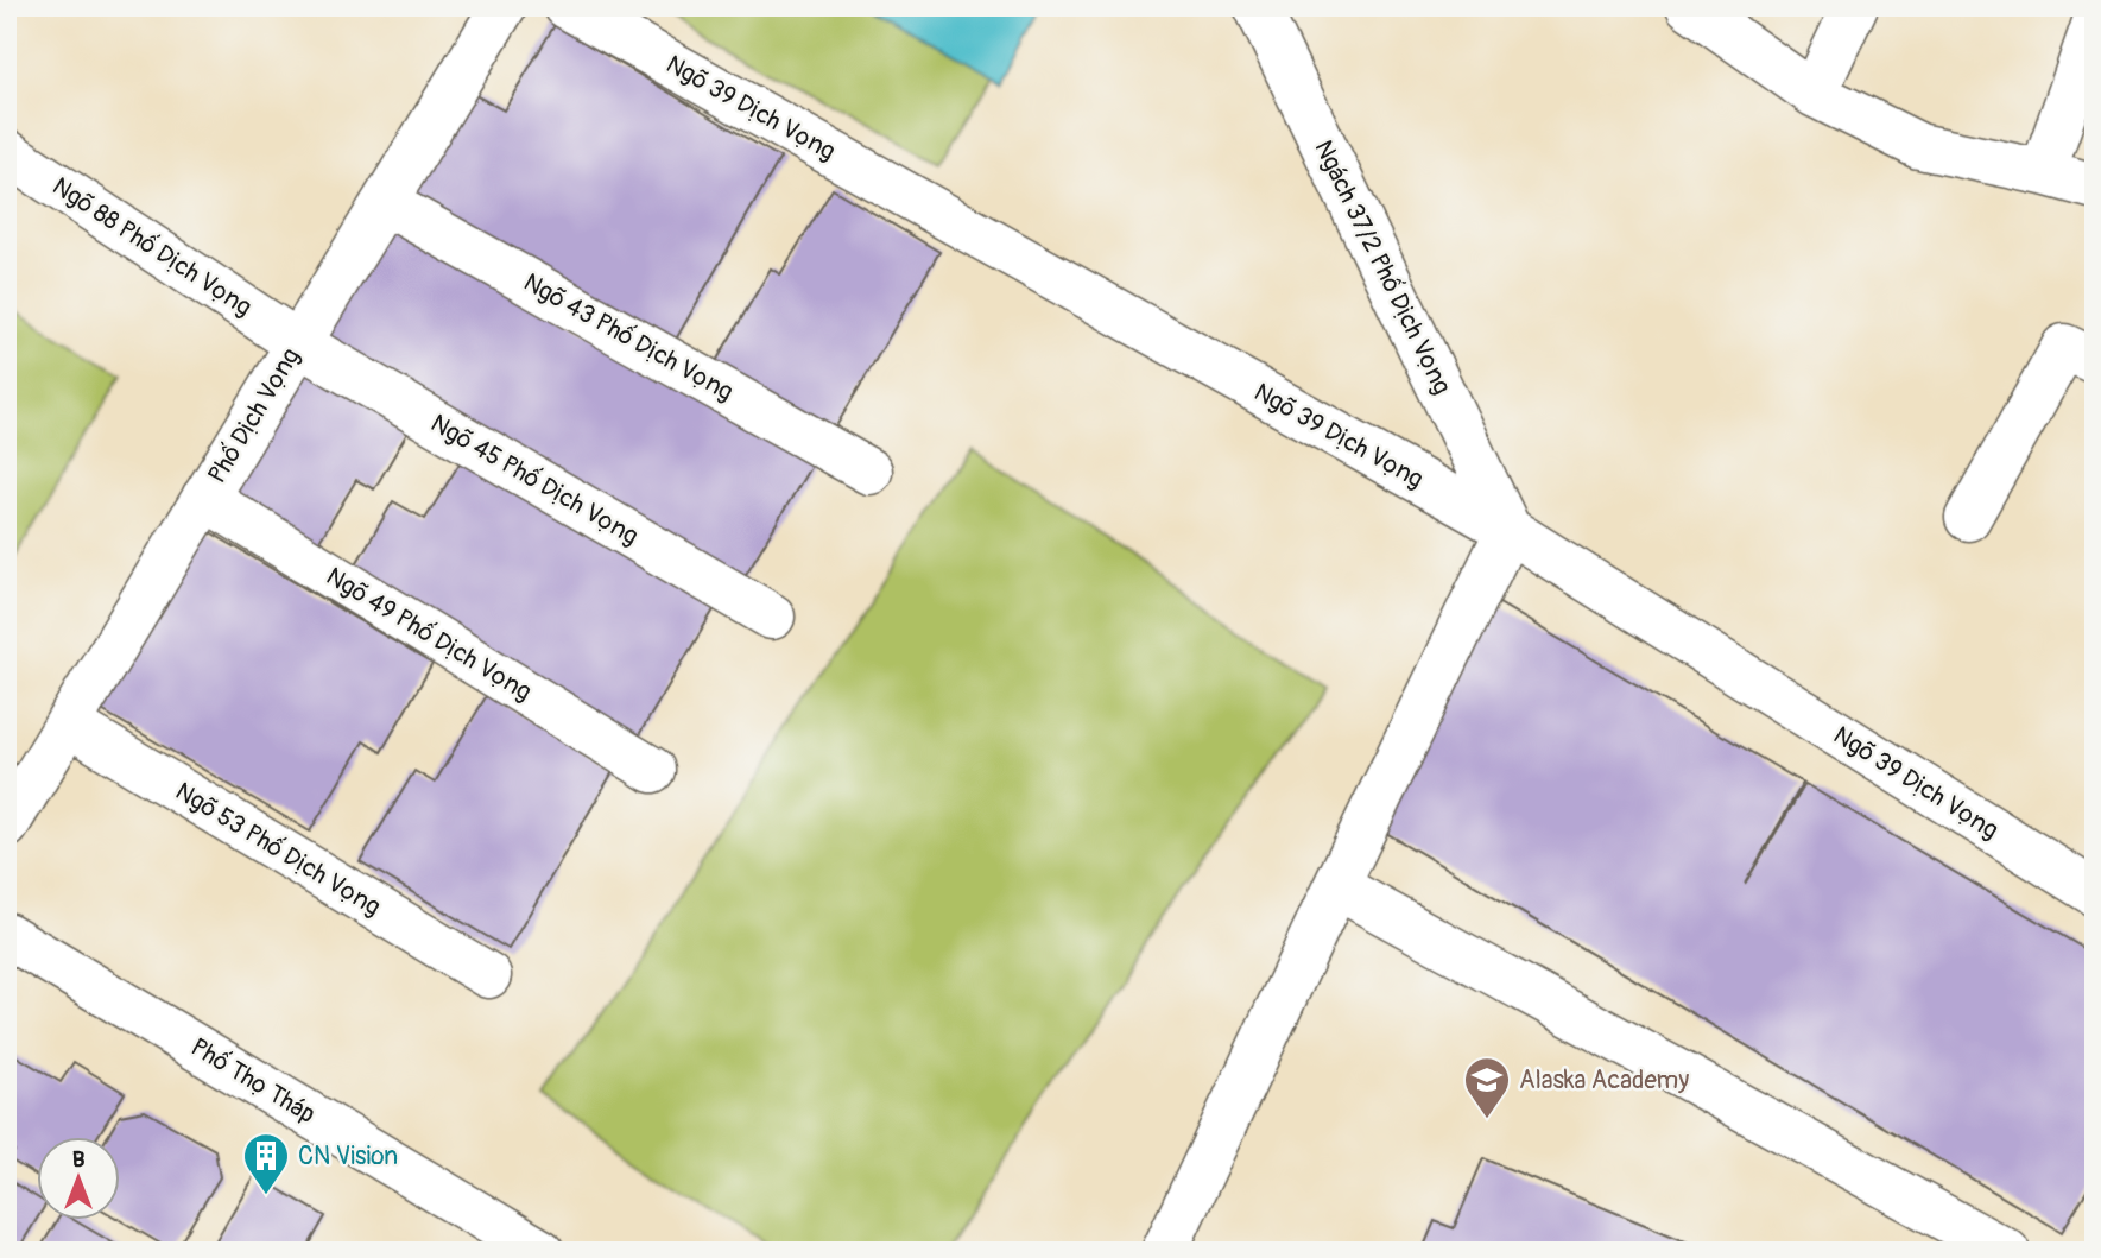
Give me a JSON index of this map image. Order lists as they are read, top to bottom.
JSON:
{
  "streets": {
    "street": [
      "Ngõ 39 Dịch Vọng",
      "Ngõ 88 Phố Dịch Vọng",
      "Ngách 37/2 Phố Dịch Vọng",
      "Ngõ 43 Phố Dịch Vọng",
      "Phố Dịch Vọng",
      "Ngõ 45 Phố Dịch Vọng",
      "Ngõ 49 Phố Dịch Vọng",
      "Ngõ 53 Phố Dịch Vọng",
      "Phố Thọ Tháp"
    ]
  },
  "crossings": [
    ["Ngõ 39 Dịch Vọng", "Ngách 37/2 Phố Dịch Vọng"],
    ["Ngõ 88 Phố Dịch Vọng", "Phố Dịch Vọng"],
    ["Ngõ 88 Phố Dịch Vọng", "Ngõ 45 Phố Dịch Vọng"],
    ["Ngõ 43 Phố Dịch Vọng", "Phố Dịch Vọng"],
    ["Phố Dịch Vọng", "Ngõ 45 Phố Dịch Vọng"],
    ["Phố Dịch Vọng", "Ngõ 49 Phố Dịch Vọng"],
    ["Phố Dịch Vọng", "Ngõ 53 Phố Dịch Vọng"]
  ],
  "places": {
    "school or university": ["Alaska Academy"],
    "building": ["CN Vision"]
  },
  "north": "top"
}
